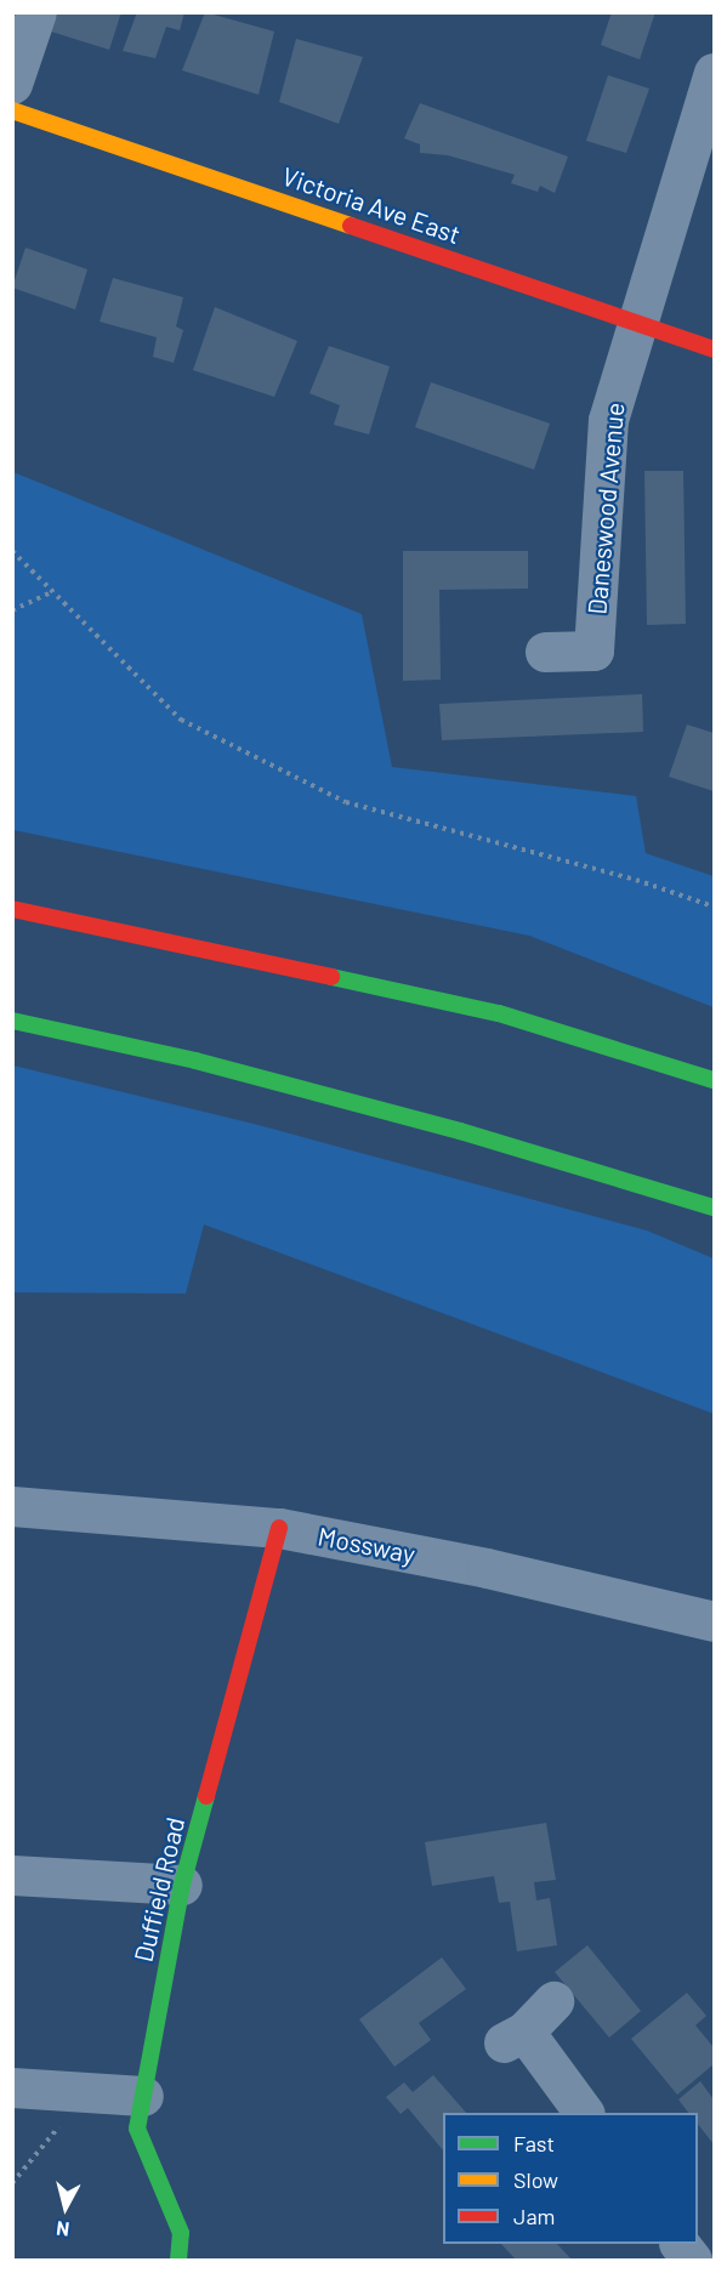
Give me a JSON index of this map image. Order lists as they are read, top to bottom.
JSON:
{
  "streets": {
    "main road": ["Victoria Ave East", "Duffield Road"],
    "street": ["Daneswood Avenue", "Mossway"]
  },
  "crossings": [
    ["Victoria Ave East", "Daneswood Avenue"],
    ["Mossway", "Duffield Road"]
  ],
  "legend": ["Fast", "Slow", "Jam"],
  "north": "bottom"
}
